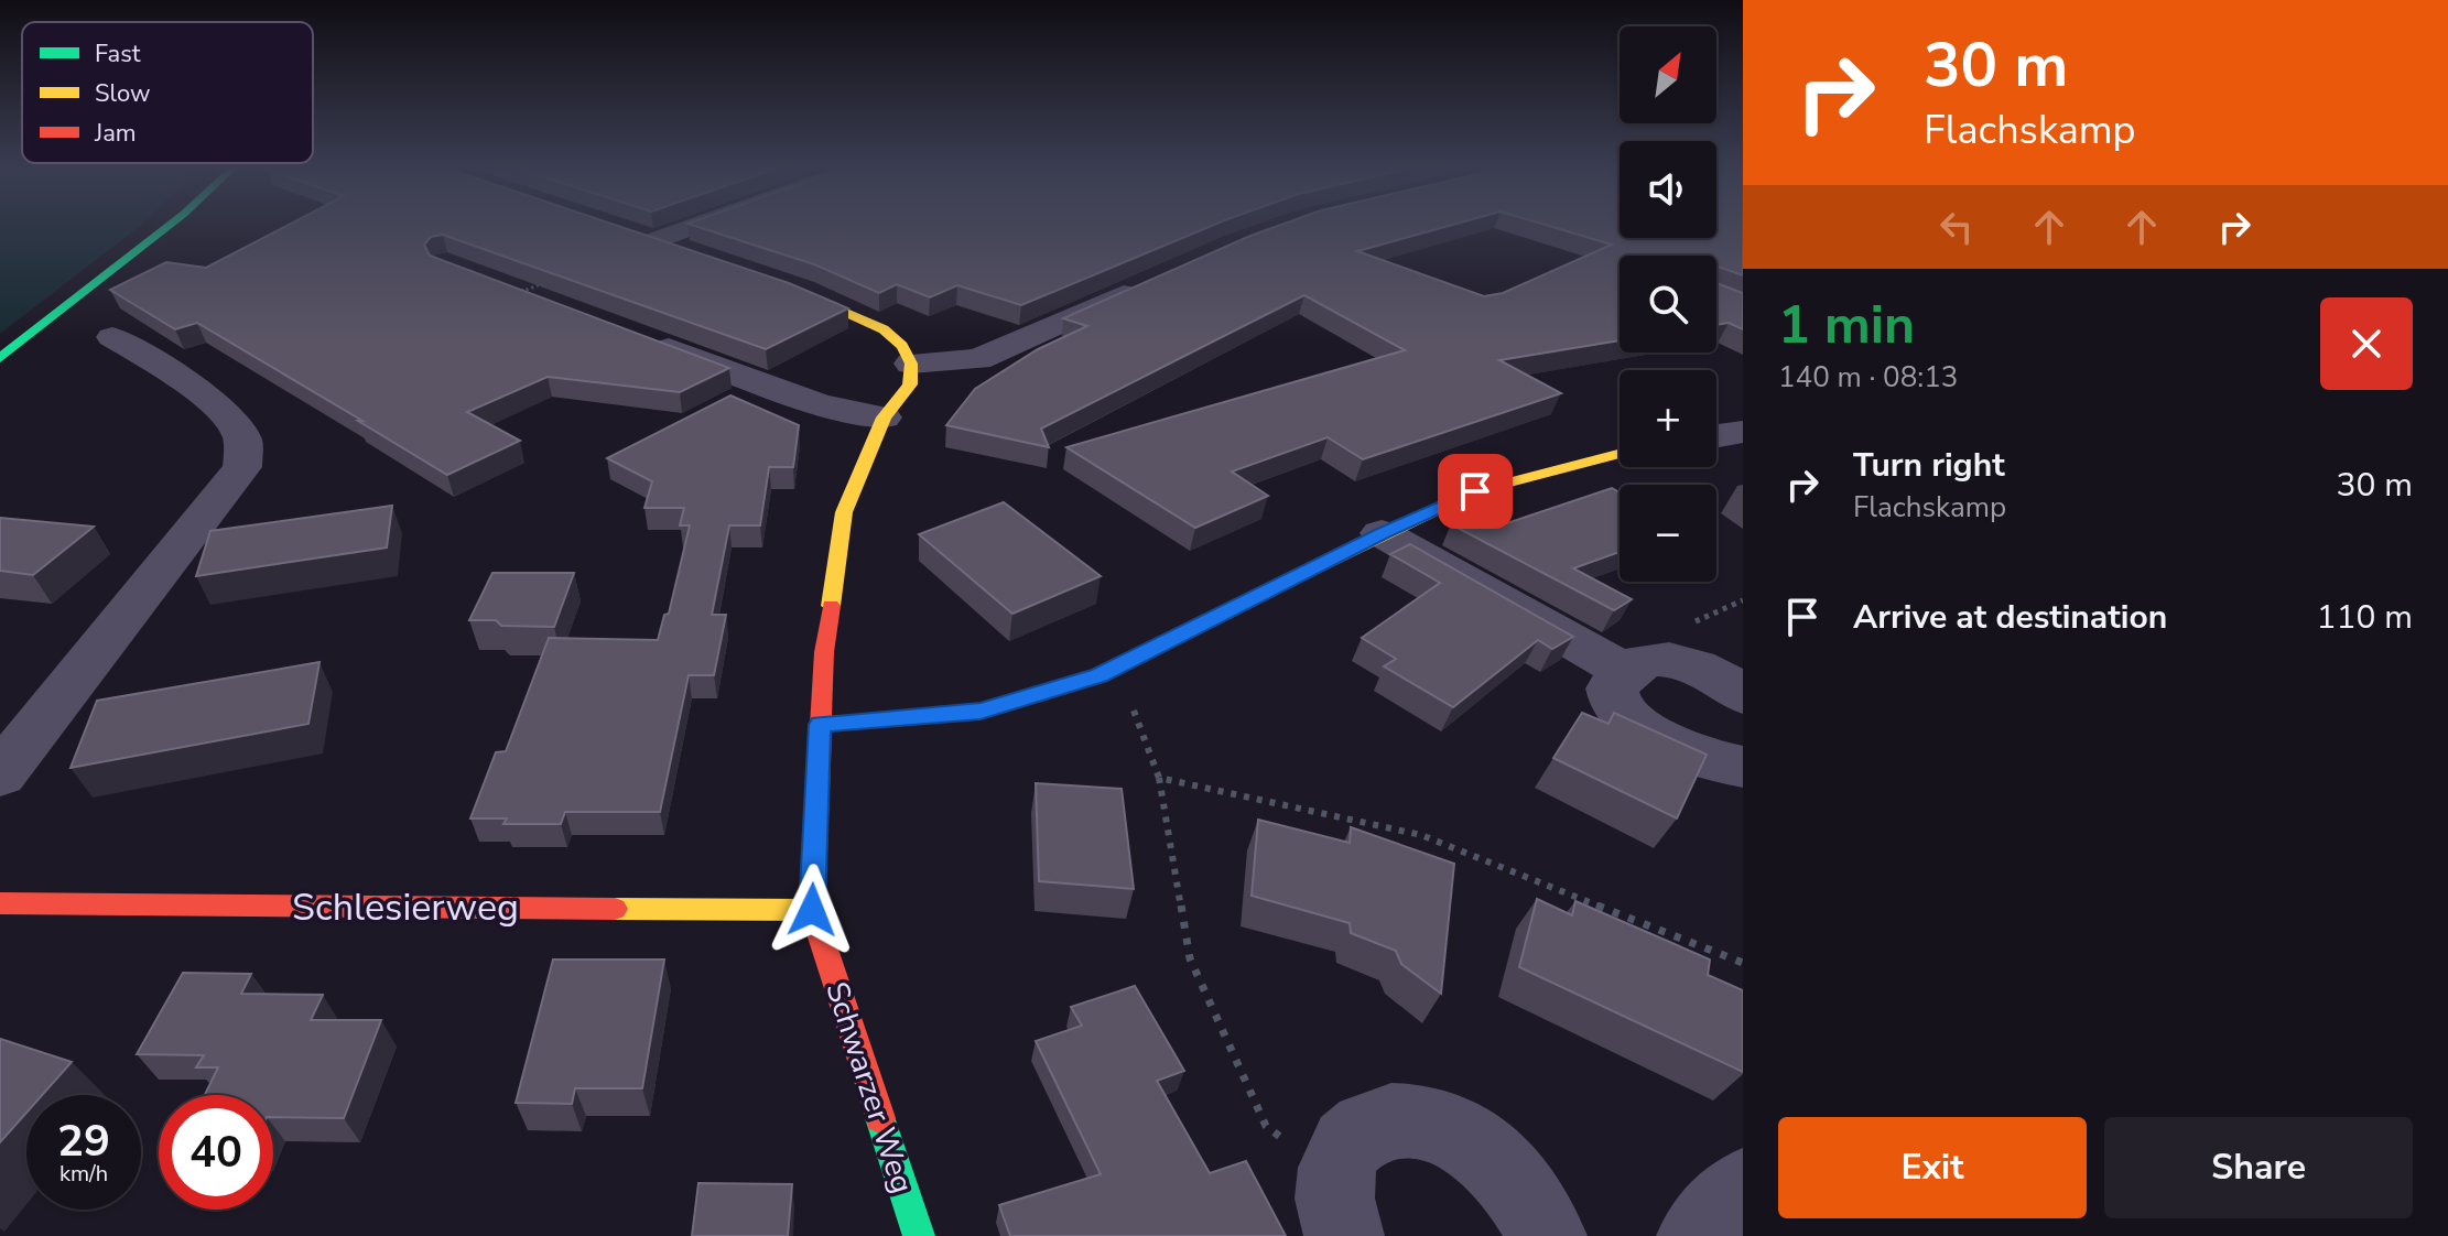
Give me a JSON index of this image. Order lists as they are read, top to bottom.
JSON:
{
  "streets": {
    "street": ["Schlesierweg", "Schwarzer Weg"]
  },
  "crossings": [
    ["Schlesierweg", "Schwarzer Weg"]
  ],
  "legend": ["Fast", "Slow", "Jam"],
  "north": "top right",
  "page": {
    "turn": ["30 m", "Flachskamp"],
    "map_buttons": ["+", "−"],
    "heading": ["1 min", "140 m · 08:13"],
    "list": [
      {
        "name": "Turn right",
        "note": "Flachskamp",
        "value": "30 m"
      },
      {
        "name": "Arrive at destination",
        "value": "110 m"
      }
    ],
    "speed": "29 km/h",
    "limit": "40",
    "buttons": ["Exit", "Share"]
  }
}
